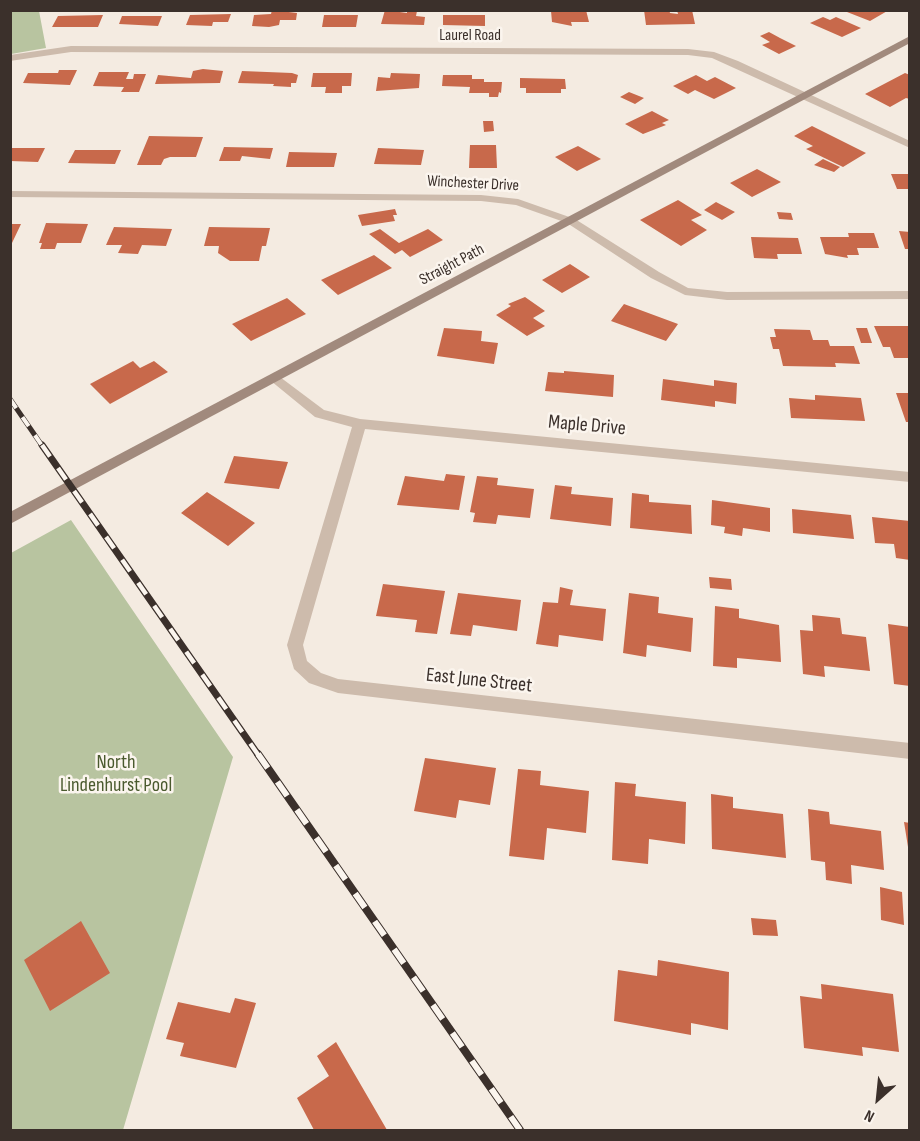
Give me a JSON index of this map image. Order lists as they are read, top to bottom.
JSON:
{
  "streets": {
    "main road": ["Straight Path"],
    "street": [
      "Laurel Road",
      "Winchester Drive",
      "Maple Drive",
      "East June Street"
    ]
  },
  "crossings": [
    ["Laurel Road", "Straight Path"],
    ["Winchester Drive", "Straight Path"],
    ["Straight Path", "Maple Drive"],
    ["Maple Drive", "East June Street"]
  ],
  "parks": ["North Lindenhurst Pool"],
  "north": "bottom left"
}
